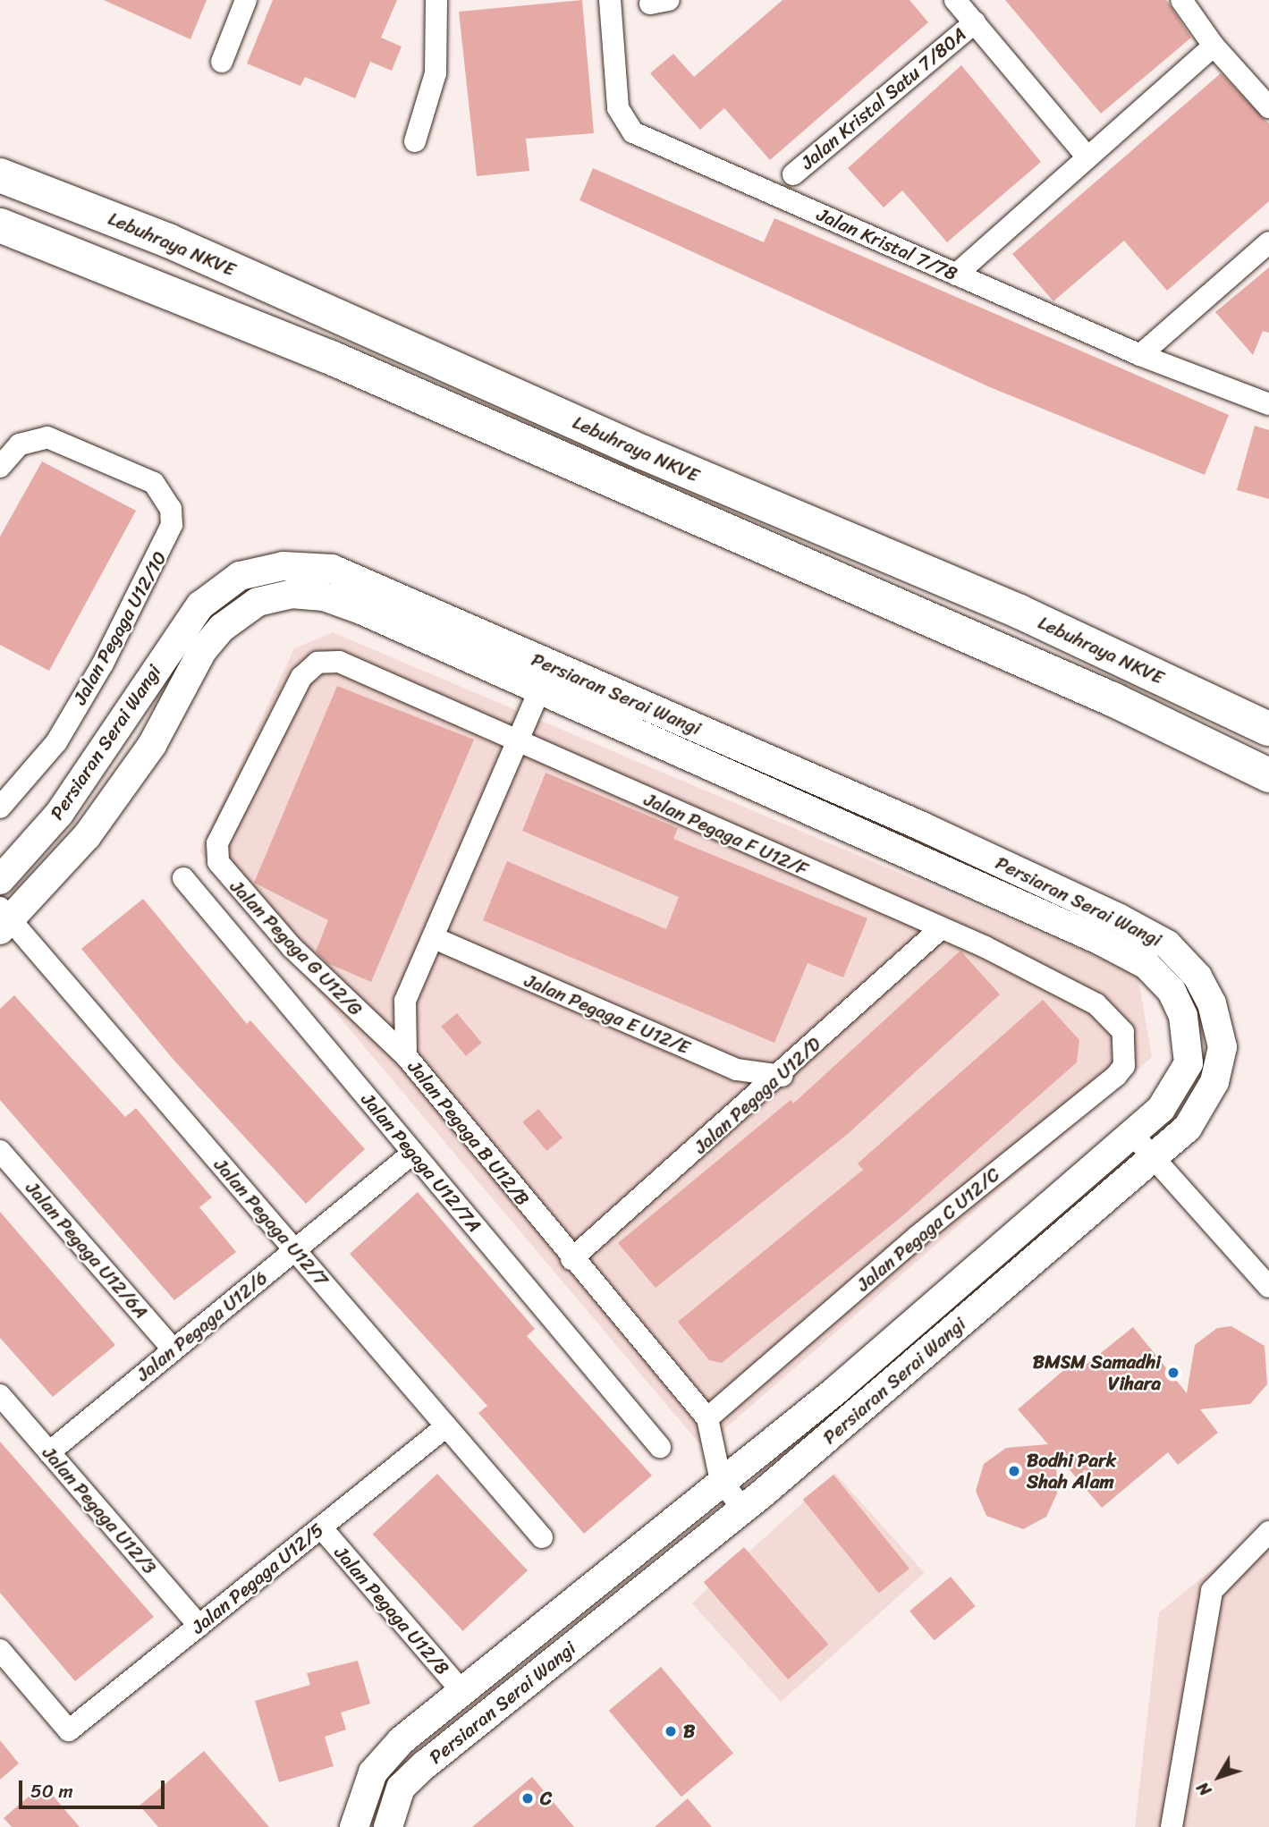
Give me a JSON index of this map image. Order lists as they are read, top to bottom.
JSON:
{
  "streets": {
    "highway": ["Lebuhraya NKVE"],
    "street": [
      "Jalan Kristal Satu 7/80A",
      "Jalan Kristal 7/78",
      "Jalan Pegaga U12/10",
      "Persiaran Serai Wangi",
      "Jalan Pegaga F U12/F",
      "Jalan Pegaga G U12/G",
      "Jalan Pegaga E U12/E",
      "Jalan Pegaga U12/D",
      "Jalan Pegaga B U12/B",
      "Jalan Pegaga U12/7A",
      "Jalan Pegaga U12/7",
      "Jalan Pegaga C U12/C",
      "Jalan Pegaga U12/6A",
      "Jalan Pegaga U12/6",
      "Jalan Pegaga U12/3",
      "Jalan Pegaga U12/5",
      "Jalan Pegaga U12/8"
    ]
  },
  "crossings": [
    ["Persiaran Serai Wangi", "Jalan Pegaga B U12/B"],
    ["Persiaran Serai Wangi", "Jalan Pegaga U12/7"],
    ["Persiaran Serai Wangi", "Jalan Pegaga U12/8"],
    ["Jalan Pegaga F U12/F", "Jalan Pegaga G U12/G"],
    ["Jalan Pegaga F U12/F", "Jalan Pegaga U12/D"],
    ["Jalan Pegaga F U12/F", "Jalan Pegaga B U12/B"],
    ["Jalan Pegaga F U12/F", "Jalan Pegaga C U12/C"],
    ["Jalan Pegaga G U12/G", "Jalan Pegaga B U12/B"],
    ["Jalan Pegaga E U12/E", "Jalan Pegaga U12/D"],
    ["Jalan Pegaga E U12/E", "Jalan Pegaga B U12/B"],
    ["Jalan Pegaga U12/D", "Jalan Pegaga B U12/B"],
    ["Jalan Pegaga B U12/B", "Jalan Pegaga C U12/C"],
    ["Jalan Pegaga U12/7A", "Jalan Pegaga U12/6"],
    ["Jalan Pegaga U12/7", "Jalan Pegaga U12/6"],
    ["Jalan Pegaga U12/7", "Jalan Pegaga U12/5"],
    ["Jalan Pegaga U12/6A", "Jalan Pegaga U12/6"],
    ["Jalan Pegaga U12/6", "Jalan Pegaga U12/3"],
    ["Jalan Pegaga U12/3", "Jalan Pegaga U12/5"],
    ["Jalan Pegaga U12/5", "Jalan Pegaga U12/8"]
  ],
  "places": [
    "BMSM Samadhi Vihara",
    "Bodhi Park Shah Alam",
    "B",
    "C"
  ],
  "scale_bar": "50 m",
  "north": "bottom left"
}
